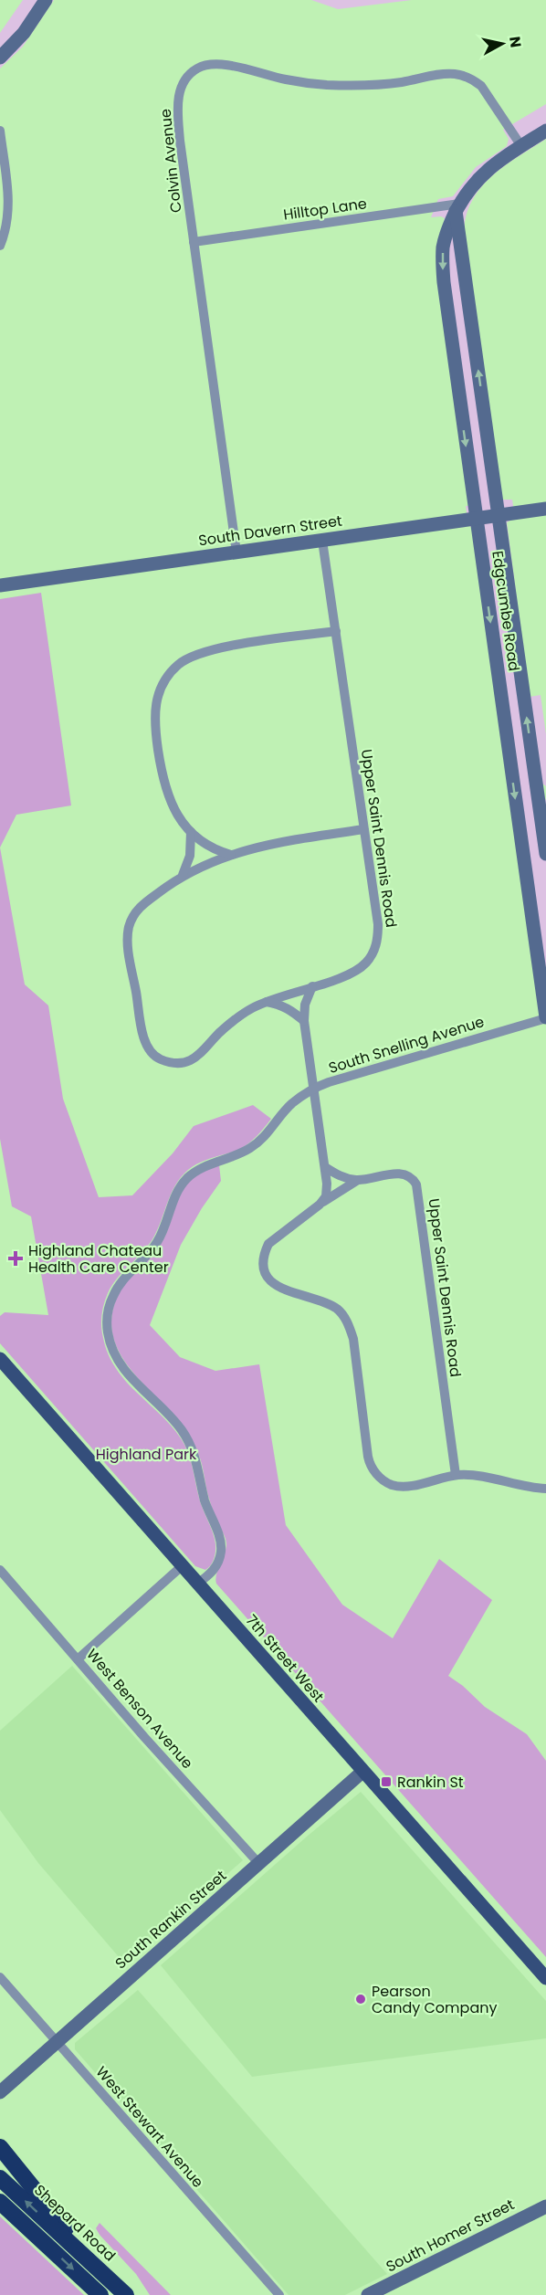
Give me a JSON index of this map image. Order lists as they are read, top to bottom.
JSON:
{
  "streets": {
    "highway": ["Shepard Road"],
    "main road": ["7th Street West"],
    "street": [
      "Colvin Avenue",
      "Hilltop Lane",
      "South Davern Street",
      "Edgcumbe Road",
      "Upper Saint Dennis Road",
      "South Snelling Avenue",
      "West Benson Avenue",
      "South Rankin Street",
      "West Stewart Avenue",
      "South Homer Street"
    ]
  },
  "crossings": [
    ["Colvin Avenue", "Hilltop Lane"],
    ["Colvin Avenue", "South Davern Street"],
    ["Colvin Avenue", "Edgcumbe Road"],
    ["Hilltop Lane", "Edgcumbe Road"],
    ["South Davern Street", "Edgcumbe Road"],
    ["South Davern Street", "Upper Saint Dennis Road"],
    ["Edgcumbe Road", "South Snelling Avenue"],
    ["South Snelling Avenue", "7th Street West"],
    ["7th Street West", "South Rankin Street"],
    ["West Benson Avenue", "South Rankin Street"],
    ["South Rankin Street", "West Stewart Avenue"]
  ],
  "parks": ["Highland Park"],
  "places": {
    "health": ["Highland Chateau Health Care Center"],
    "transit": ["Rankin St"],
    "other": ["Pearson Candy Company"]
  },
  "north": "right"
}
